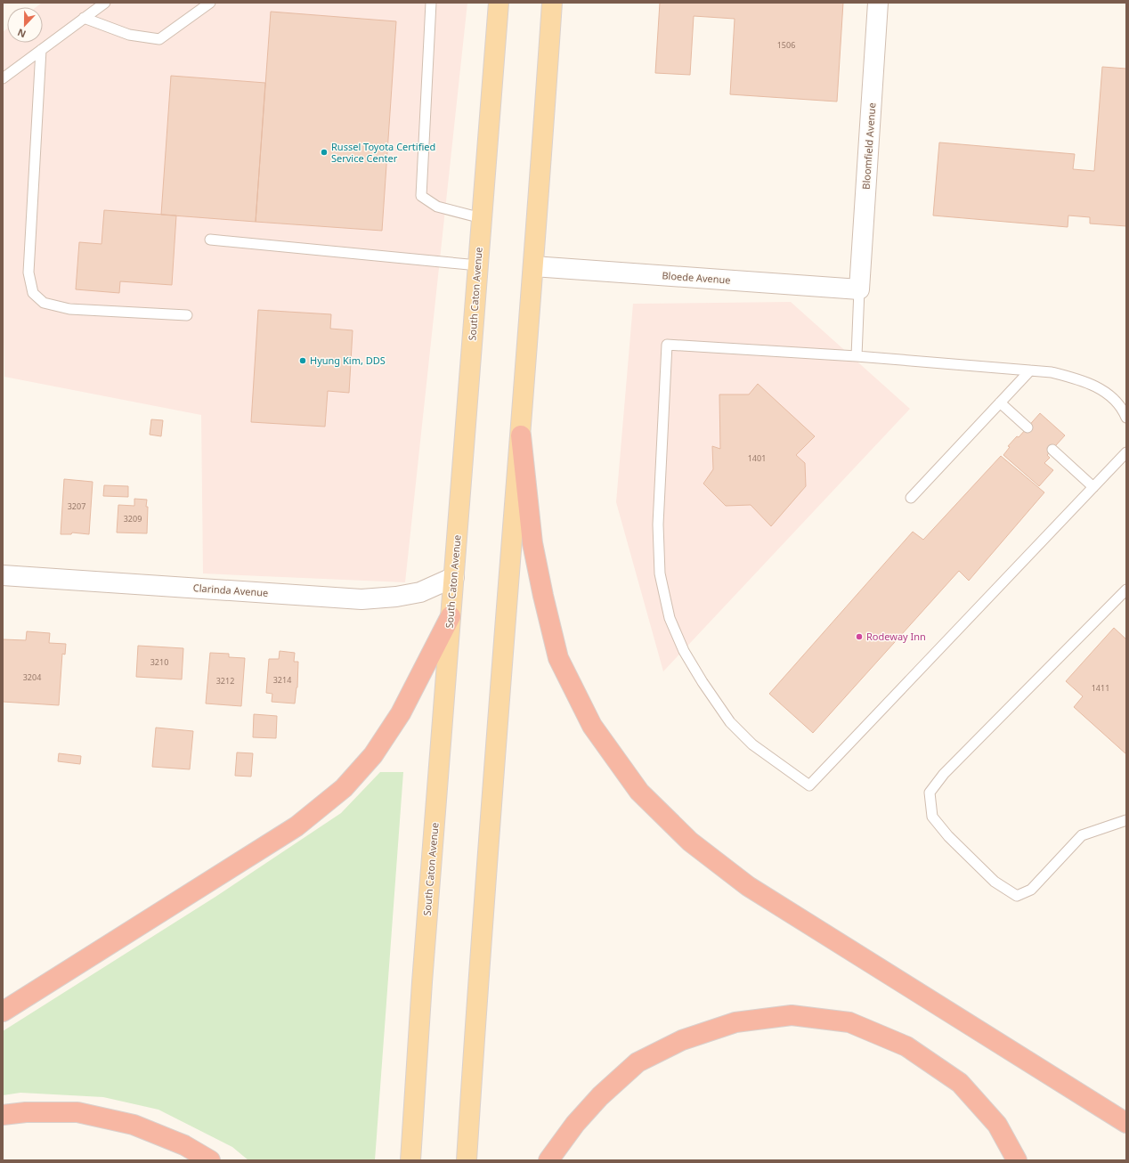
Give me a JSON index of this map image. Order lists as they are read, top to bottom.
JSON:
{
  "streets": {
    "main road": ["South Caton Avenue"],
    "street": ["Bloomfield Avenue", "Bloede Avenue", "Clarinda Avenue"]
  },
  "crossings": [
    ["Bloomfield Avenue", "Bloede Avenue"],
    ["South Caton Avenue", "Clarinda Avenue"]
  ],
  "places": ["Russel Toyota Certified Service Center", "Hyung Kim, DDS", "Rodeway Inn"],
  "house_numbers": [
    "1506",
    "1401",
    "3207",
    "3209",
    "3210",
    "3204",
    "3214",
    "3212",
    "1411"
  ],
  "north": "bottom"
}
